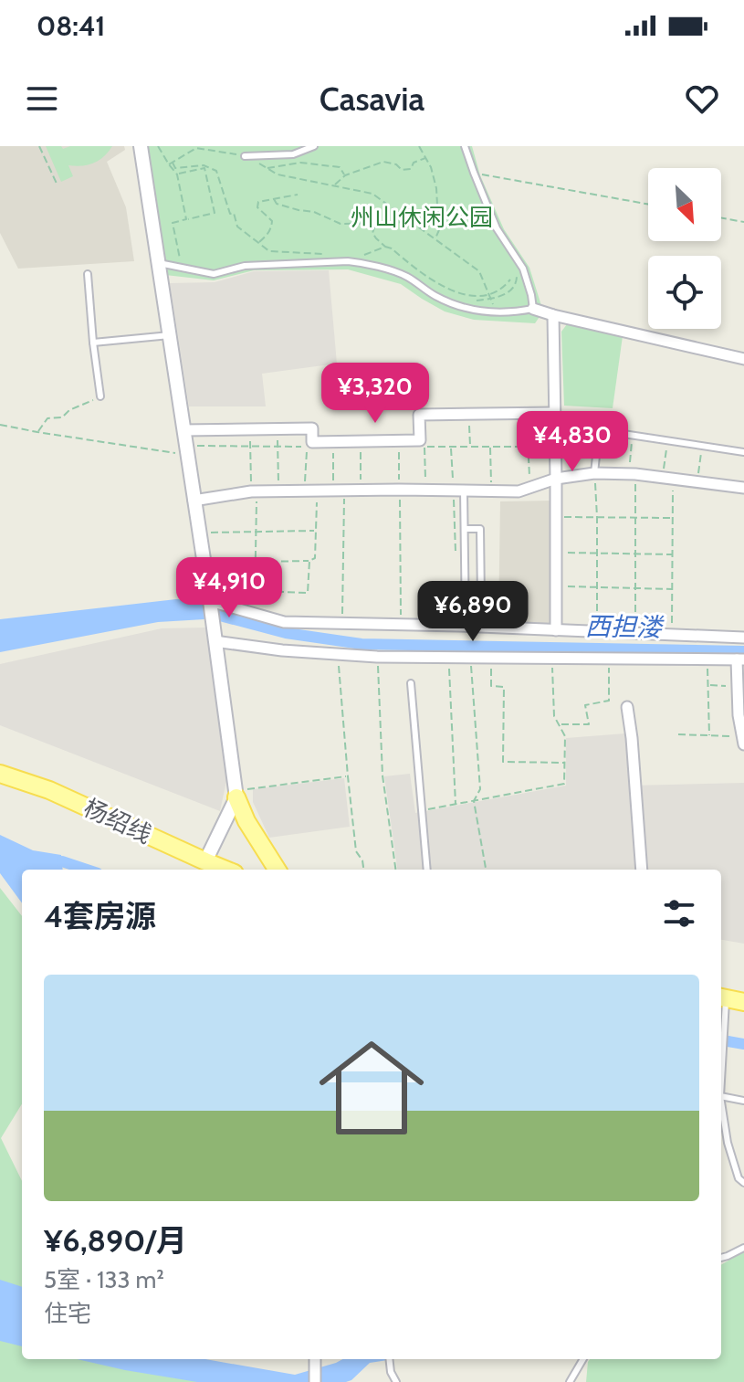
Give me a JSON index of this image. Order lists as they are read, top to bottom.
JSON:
{
  "streets": {
    "main road": ["杨绍线"]
  },
  "water": ["西担溇"],
  "parks": ["州山休闲公园"],
  "north": "bottom right",
  "page": {
    "status": "08:41",
    "header": "Casavia",
    "price": [
      "¥3,320",
      "¥4,830",
      "¥4,910",
      "¥6,890"
    ],
    "heading": "4套房源",
    "list": [
      {
        "name": "¥6,890/月",
        "note": "5室 · 133 m² · 住宅"
      }
    ]
  }
}
